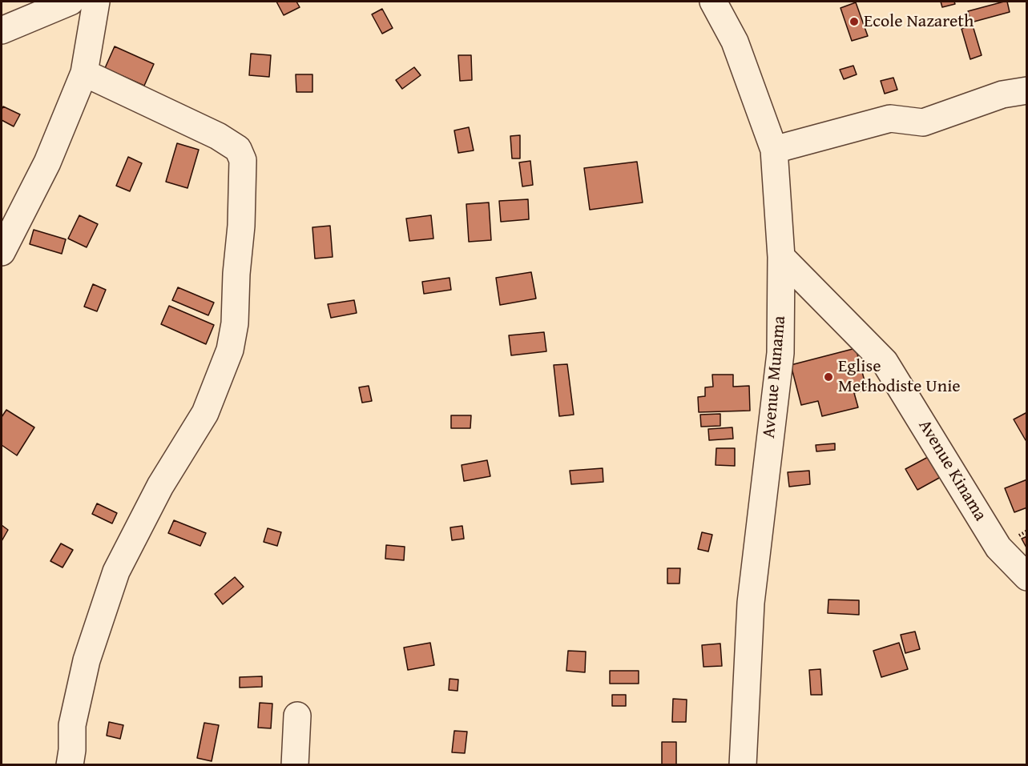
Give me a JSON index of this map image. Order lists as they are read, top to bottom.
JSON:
{
  "streets": {
    "street": ["Avenue Munama", "Avenue Kinama"]
  },
  "crossings": [
    ["Avenue Munama", "Avenue Kinama"]
  ],
  "places": ["Ecole Nazareth", "Eglise Methodiste Unie"]
}
